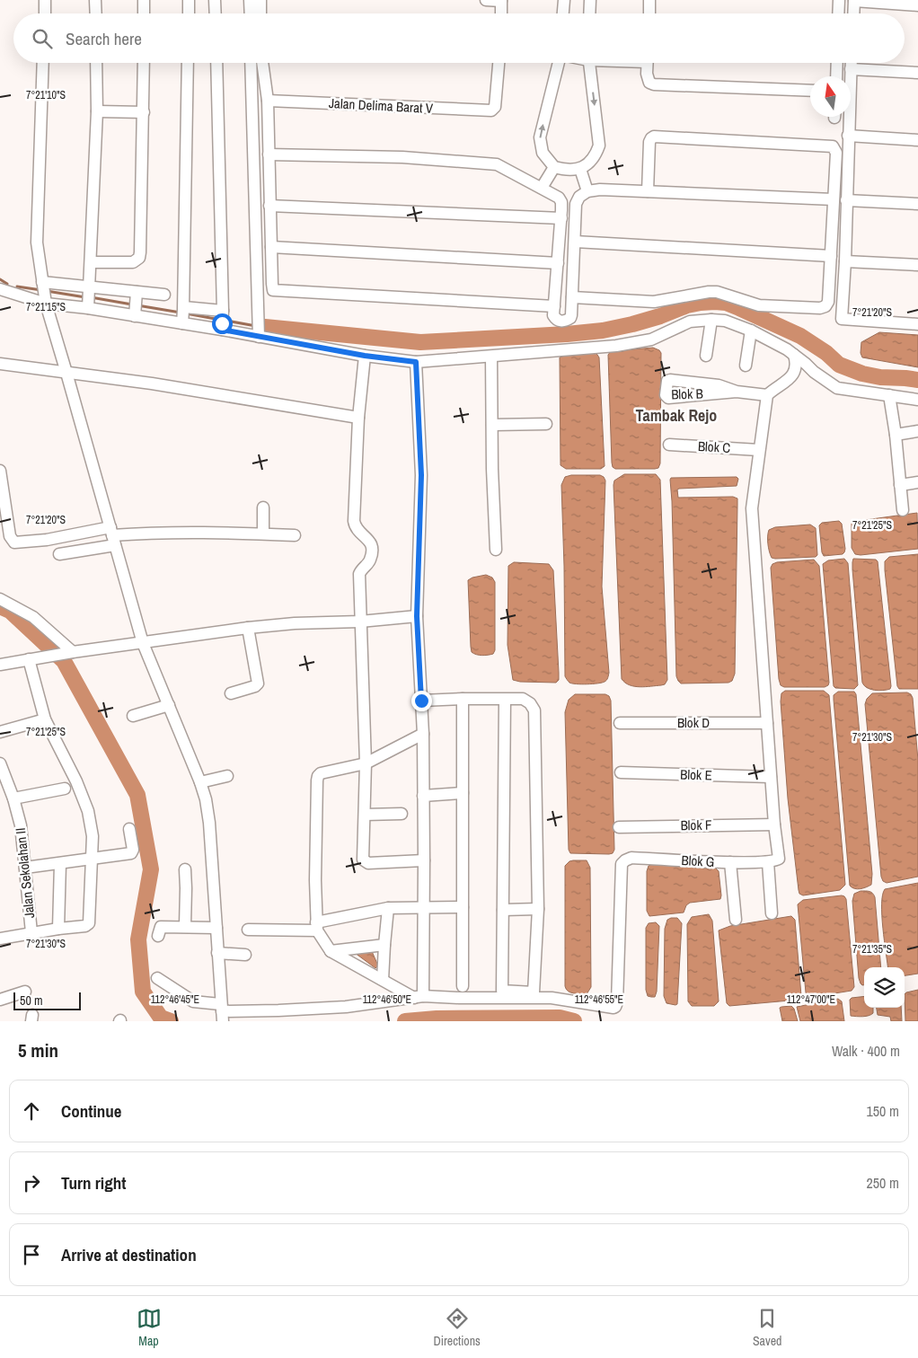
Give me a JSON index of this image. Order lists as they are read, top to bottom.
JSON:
{
  "streets": {
    "street": [
      "Jalan Delima Barat V",
      "Blok B",
      "Blok C",
      "Blok D",
      "Blok E",
      "Blok F",
      "Blok G",
      "Jalan Sekolahan II"
    ]
  },
  "districts": ["Tambak Rejo"],
  "scale_bar": "50 m",
  "north": "top",
  "page": {
    "search": "Search here",
    "scale": "50 m",
    "heading": ["5 min", "Walk · 400 m"],
    "list": [
      ["Continue", "150 m"],
      ["Turn right", "250 m"],
      "Arrive at destination"
    ],
    "nav": ["Map", "Directions", "Saved"]
  },
  "coordinates": [
    "7°21'10\"S",
    "7°21'15\"S",
    "7°21'20\"S",
    "7°21'25\"S",
    "7°21'30\"S",
    "7°21'35\"S",
    "112°46'45\"E",
    "112°46'50\"E",
    "112°46'55\"E",
    "112°47'00\"E"
  ]
}
